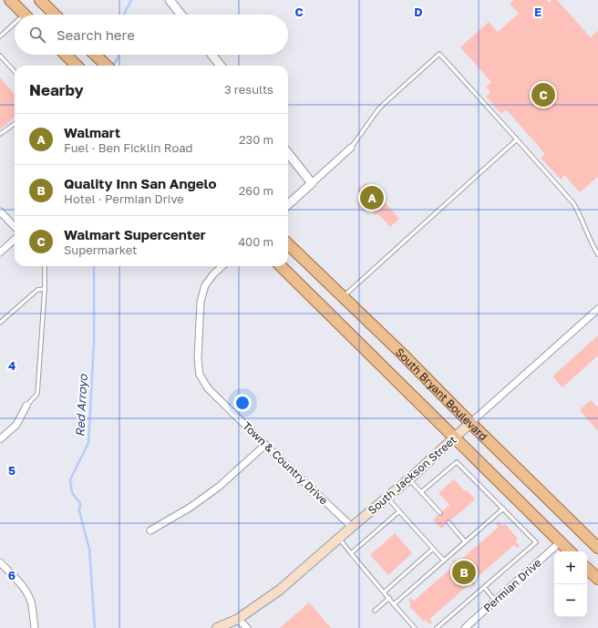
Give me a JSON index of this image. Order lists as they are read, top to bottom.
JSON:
{
  "streets": {
    "main road": ["South Bryant Boulevard", "South Jackson Street"],
    "street": ["Town & Country Drive", "Permian Drive"]
  },
  "crossings": [
    ["South Bryant Boulevard", "South Jackson Street"],
    ["South Bryant Boulevard", "Permian Drive"],
    ["Town & Country Drive", "South Jackson Street"]
  ],
  "water": ["Red Arroyo"],
  "page": {
    "search": "Search here",
    "heading": ["Nearby", "3 results"],
    "pins": ["C", "A", "B"],
    "list": [
      {
        "mark": "A",
        "name": "Walmart",
        "note": "Fuel · Ben Ficklin Road",
        "value": "230 m"
      },
      {
        "mark": "B",
        "name": "Quality Inn San Angelo",
        "note": "Hotel · Permian Drive",
        "value": "260 m"
      },
      {
        "mark": "C",
        "name": "Walmart Supercenter",
        "note": "Supermarket",
        "value": "400 m"
      }
    ],
    "map_buttons": ["+", "−"]
  },
  "grid": {
    "columns": ["C", "D", "E"],
    "rows": ["4", "5", "6"]
  }
}
